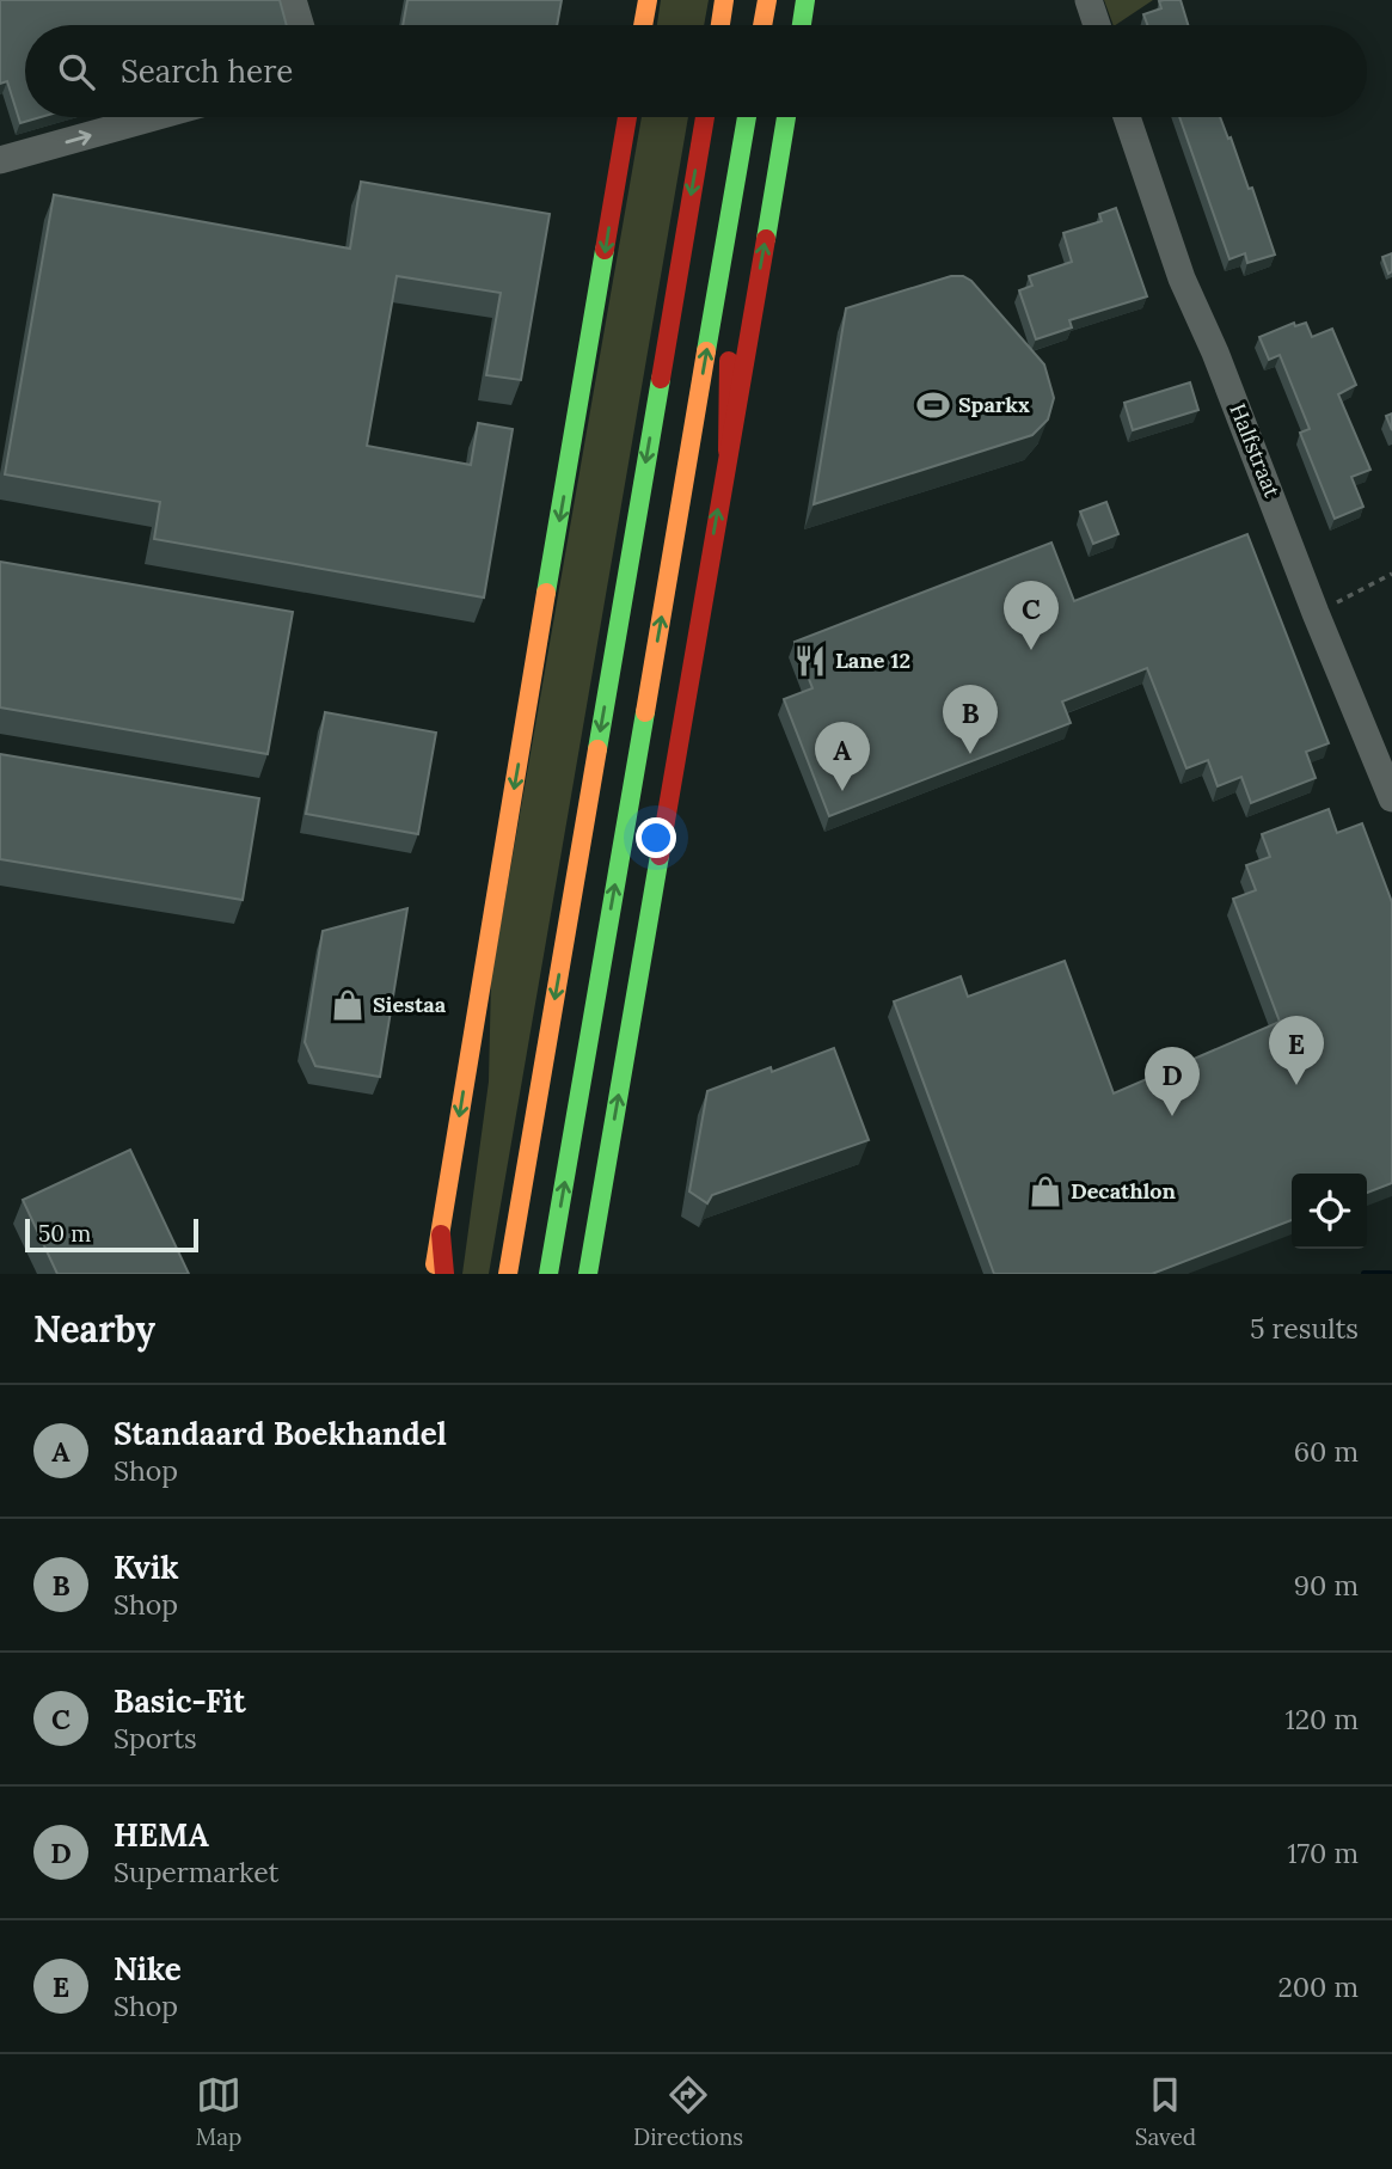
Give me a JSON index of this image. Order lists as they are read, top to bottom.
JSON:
{
  "streets": {
    "street": ["Halfstraat"]
  },
  "places": {
    "sports": ["Sparkx"],
    "restaurant": ["Lane 12"],
    "shop": ["Siestaa", "Decathlon"]
  },
  "scale_bar": "50 m",
  "page": {
    "search": "Search here",
    "pins": [
      "C",
      "B",
      "A",
      "E",
      "D"
    ],
    "scale": "50 m",
    "heading": ["Nearby", "5 results"],
    "list": [
      {
        "mark": "A",
        "name": "Standaard Boekhandel",
        "note": "Shop",
        "value": "60 m"
      },
      {
        "mark": "B",
        "name": "Kvik",
        "note": "Shop",
        "value": "90 m"
      },
      {
        "mark": "C",
        "name": "Basic-Fit",
        "note": "Sports",
        "value": "120 m"
      },
      {
        "mark": "D",
        "name": "HEMA",
        "note": "Supermarket",
        "value": "170 m"
      },
      {
        "mark": "E",
        "name": "Nike",
        "note": "Shop",
        "value": "200 m"
      }
    ],
    "nav": ["Map", "Directions", "Saved"]
  }
}
